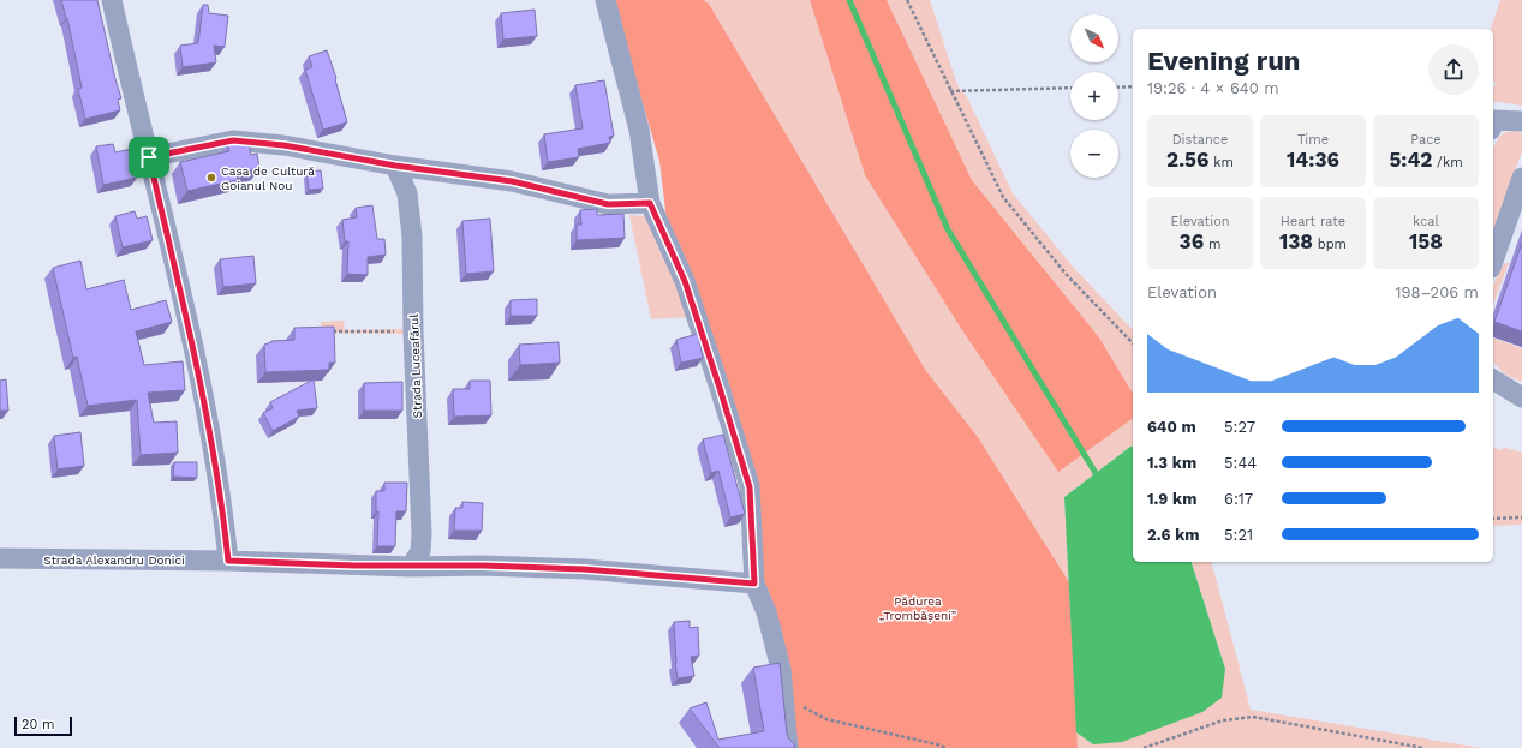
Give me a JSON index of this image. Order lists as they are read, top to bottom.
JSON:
{
  "streets": {
    "street": ["Strada Luceafărul", "Strada Alexandru Donici"]
  },
  "parks": ["Pădurea „Trombășeni”"],
  "places": ["Casa de Cultură Goianul Nou"],
  "scale_bar": "20 m",
  "north": "bottom right",
  "page": {
    "map_buttons": ["+", "−"],
    "heading": ["Evening run", "19:26 · 4 × 640 m"],
    "stats": [
      ["Distance", "2.56 km"],
      ["Time", "14:36"],
      ["Pace", "5:42 /km"],
      ["Elevation", "36 m"],
      ["Heart rate", "138 bpm"],
      ["kcal", "158"]
    ],
    "chart": ["Elevation", "198–206 m"],
    "list": [
      {
        "name": "640 m",
        "note": "5:27"
      },
      {
        "name": "1.3 km",
        "note": "5:44"
      },
      {
        "name": "1.9 km",
        "note": "6:17"
      },
      {
        "name": "2.6 km",
        "note": "5:21"
      }
    ],
    "scale": "20 m"
  }
}
